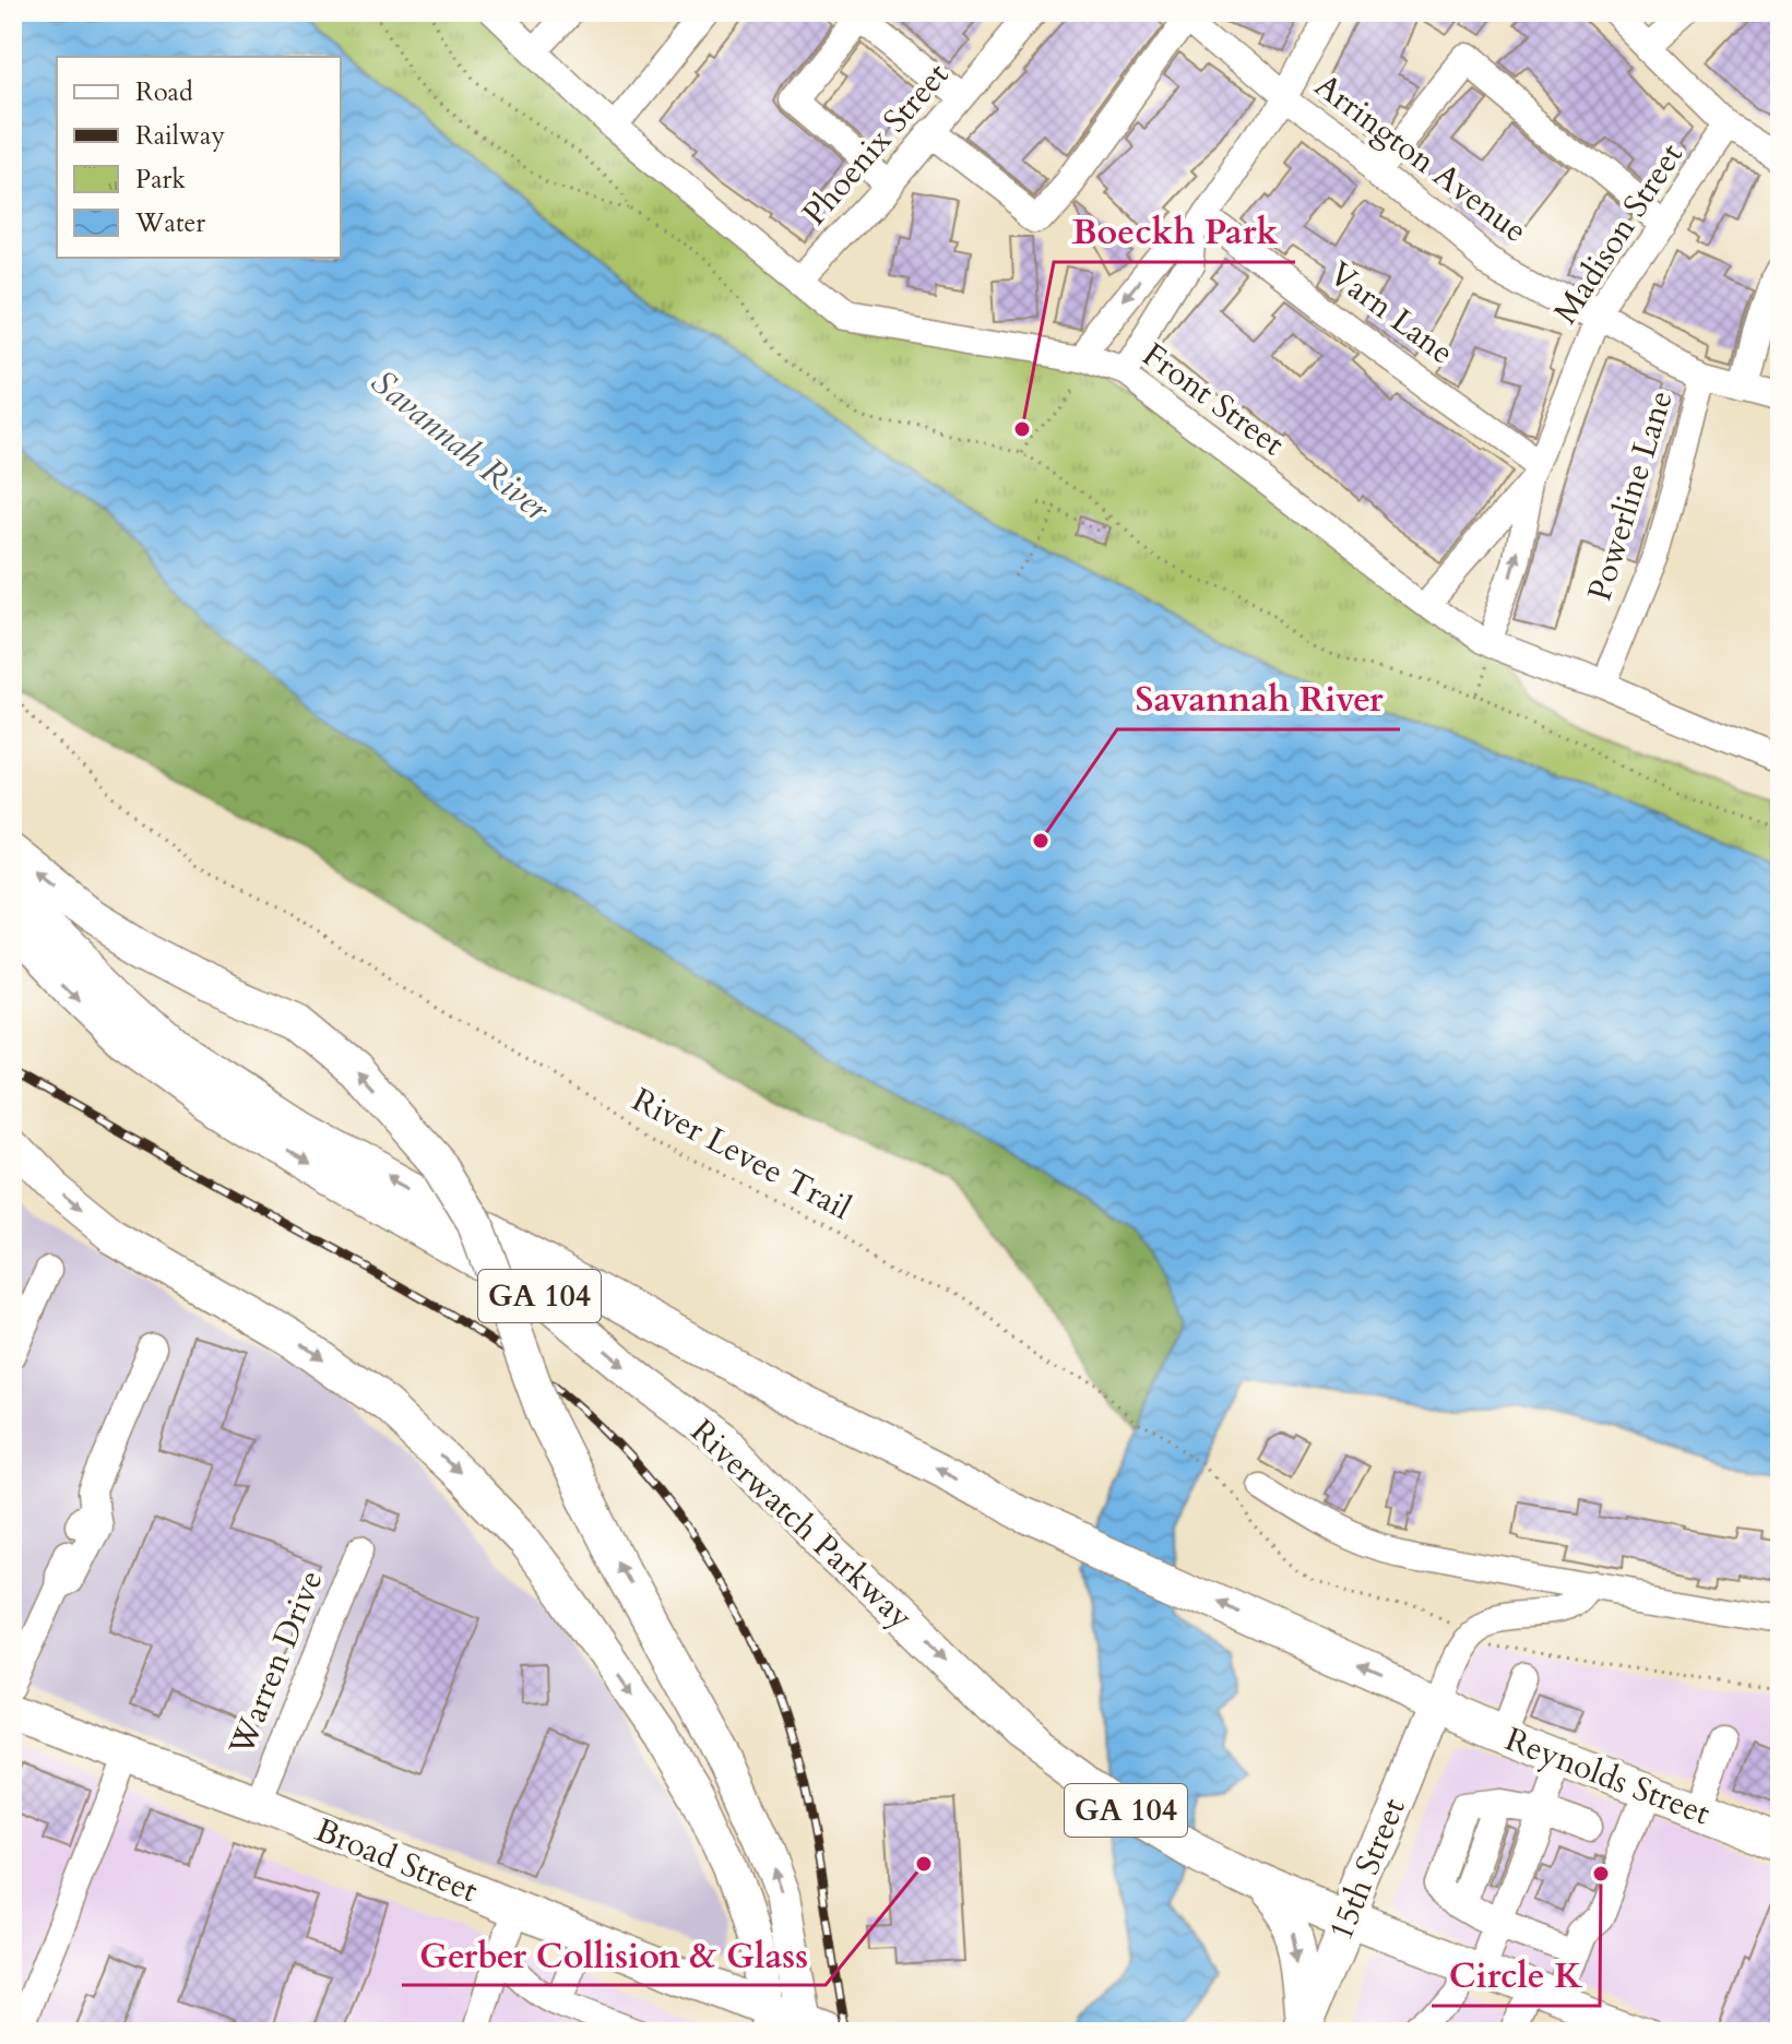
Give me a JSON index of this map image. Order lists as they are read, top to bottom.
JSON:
{
  "streets": {
    "main road": [
      "GA 104",
      "Riverwatch Parkway",
      "Reynolds Street",
      "Broad Street",
      "15th Street"
    ],
    "street": [
      "Phoenix Street",
      "Arrington Avenue",
      "Madison Street",
      "Varn Lane",
      "Front Street",
      "Powerline Lane",
      "Warren Drive"
    ],
    "path": ["River Levee Trail"]
  },
  "crossings": [
    ["Phoenix Street", "Front Street"],
    ["Arrington Avenue", "Madison Street"],
    ["Arrington Avenue", "Powerline Lane"],
    ["Madison Street", "Varn Lane"],
    ["Madison Street", "Front Street"],
    ["Front Street", "Powerline Lane"],
    ["GA 104", "Riverwatch Parkway"],
    ["GA 104", "Reynolds Street"],
    ["GA 104", "15th Street"],
    ["Riverwatch Parkway", "15th Street"],
    ["Warren Drive", "Broad Street"],
    ["Reynolds Street", "15th Street"]
  ],
  "water": ["Savannah River"],
  "places": [
    "Boeckh Park",
    "Savannah River",
    "Gerber Collision & Glass",
    "Circle K"
  ],
  "legend": [
    "Road",
    "Railway",
    "Park",
    "Water"
  ]
}
